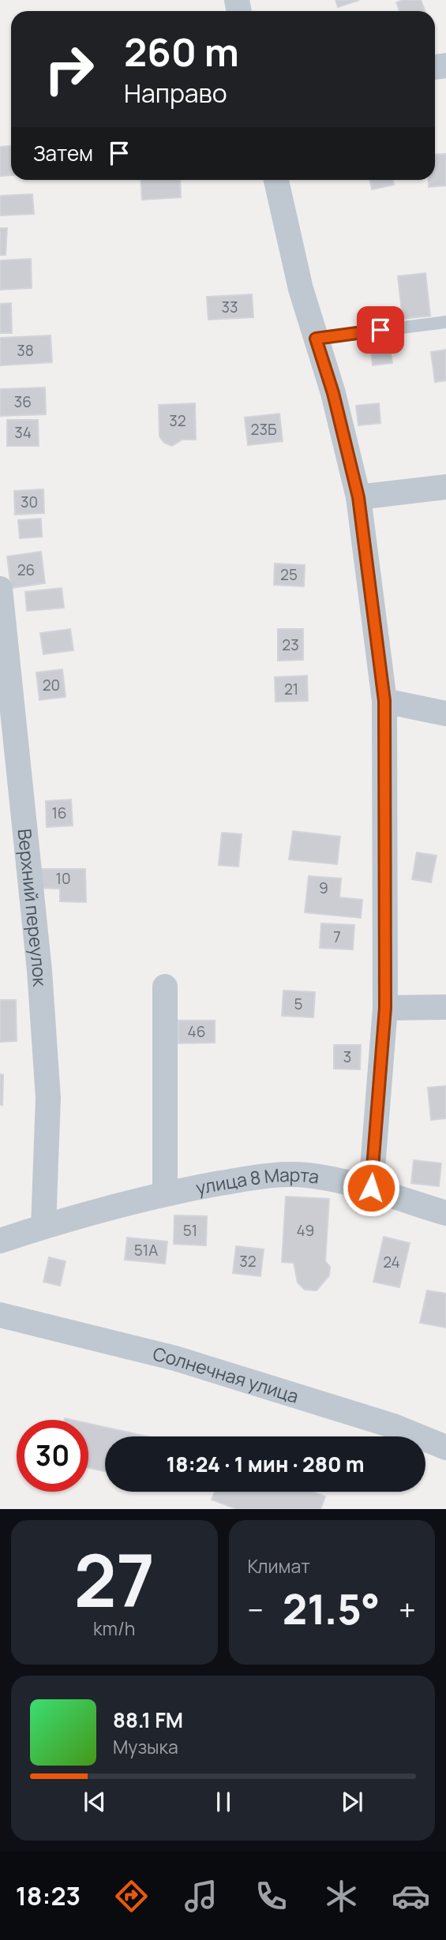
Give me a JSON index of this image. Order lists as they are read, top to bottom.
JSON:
{
  "streets": {
    "street": ["Верхний переулок", "улица 8 Марта", "Солнечная улица"]
  },
  "crossings": [
    ["Верхний переулок", "улица 8 Марта"]
  ],
  "house_numbers": [
    "33",
    "38",
    "36",
    "32",
    "23Б",
    "34",
    "30",
    "26",
    "25",
    "23",
    "20",
    "21",
    "16",
    "10",
    "9",
    "7",
    "5",
    "46",
    "3",
    "51",
    "49",
    "51А",
    "32",
    "24"
  ],
  "page": {
    "turn": ["260 m", "Направо"],
    "then": "Затем",
    "limit": "30",
    "trip": "18:24 · 1 мин · 280 m",
    "tile": [
      ["27", "km/h"],
      "Климат"
    ],
    "heat": ["−", "21.5°", "+"],
    "song": ["88.1 FM", "Музыка"],
    "tabs": "18:23"
  }
}
